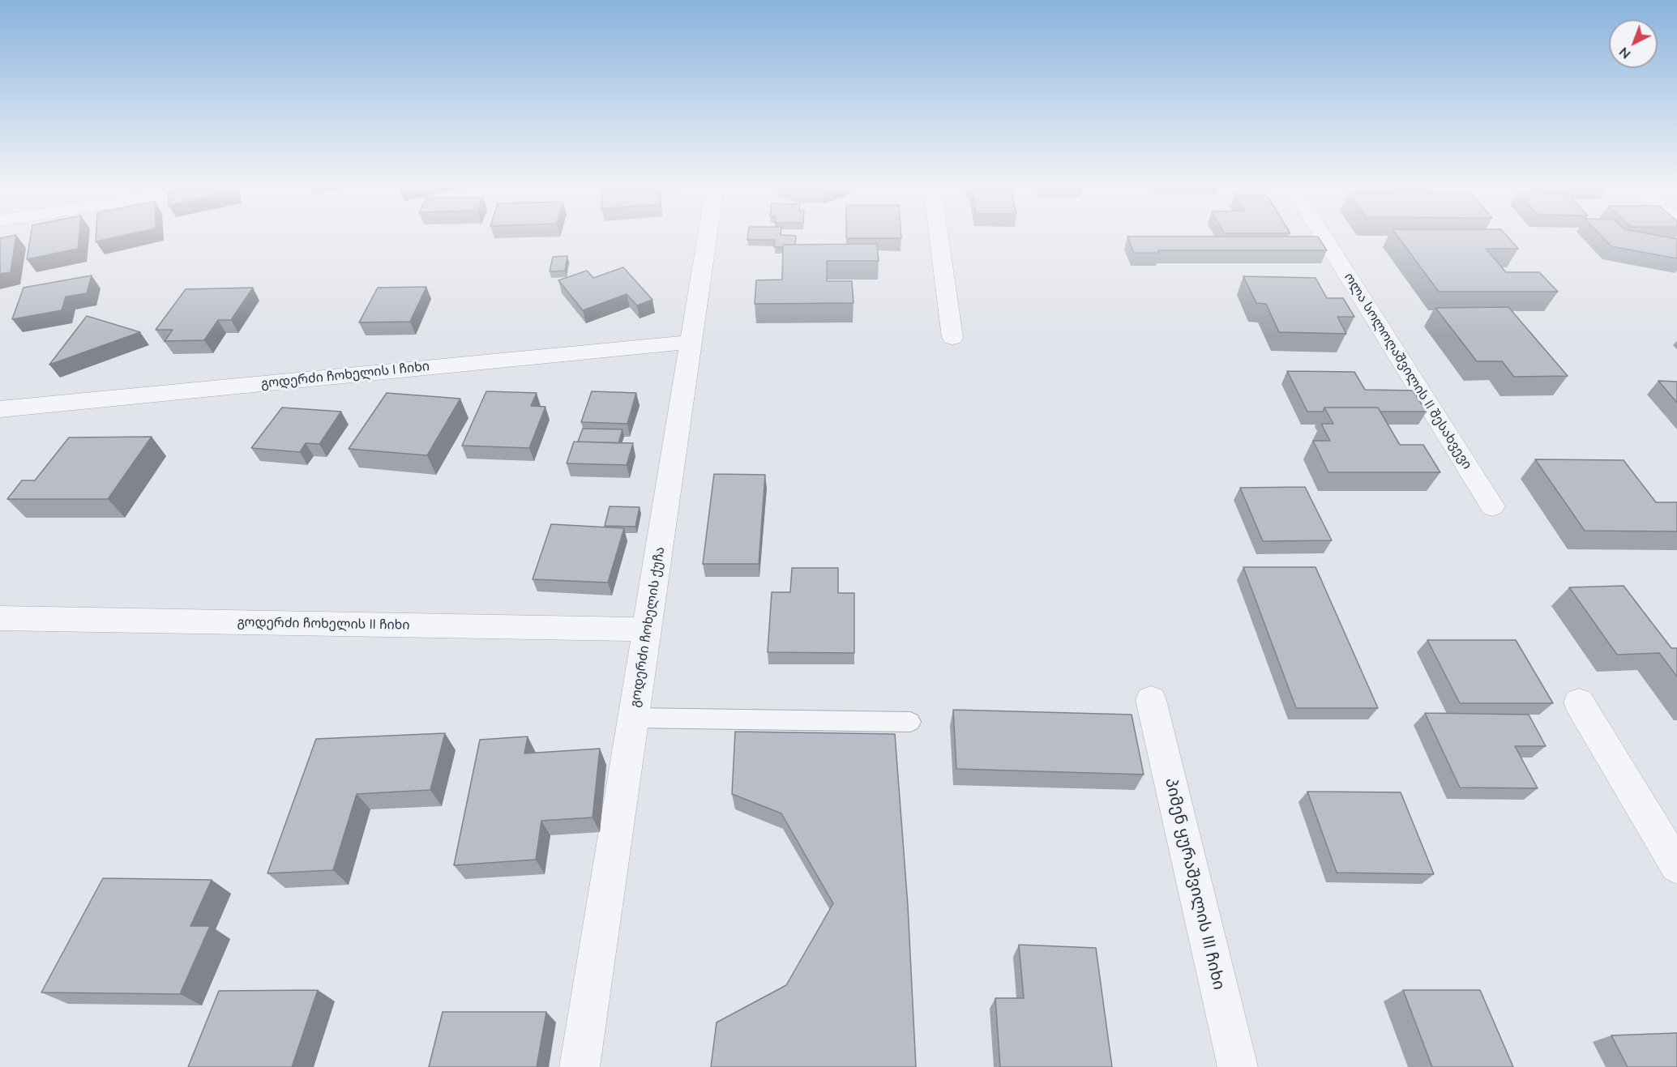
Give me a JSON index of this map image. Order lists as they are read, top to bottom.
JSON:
{
  "streets": {
    "street": [
      "ოლა სოლოღაშვილის II შესახვევი",
      "გოდერძი ჩოხელის I ჩიხი",
      "გოდერძი ჩოხელის II ჩიხი",
      "გოდერძი ჩოხელის ქუჩა",
      "პიმენ ყურაშვილის III ჩიხი"
    ]
  },
  "crossings": [
    ["გოდერძი ჩოხელის I ჩიხი", "გოდერძი ჩოხელის ქუჩა"],
    ["გოდერძი ჩოხელის II ჩიხი", "გოდერძი ჩოხელის ქუჩა"]
  ],
  "north": "bottom left"
}
